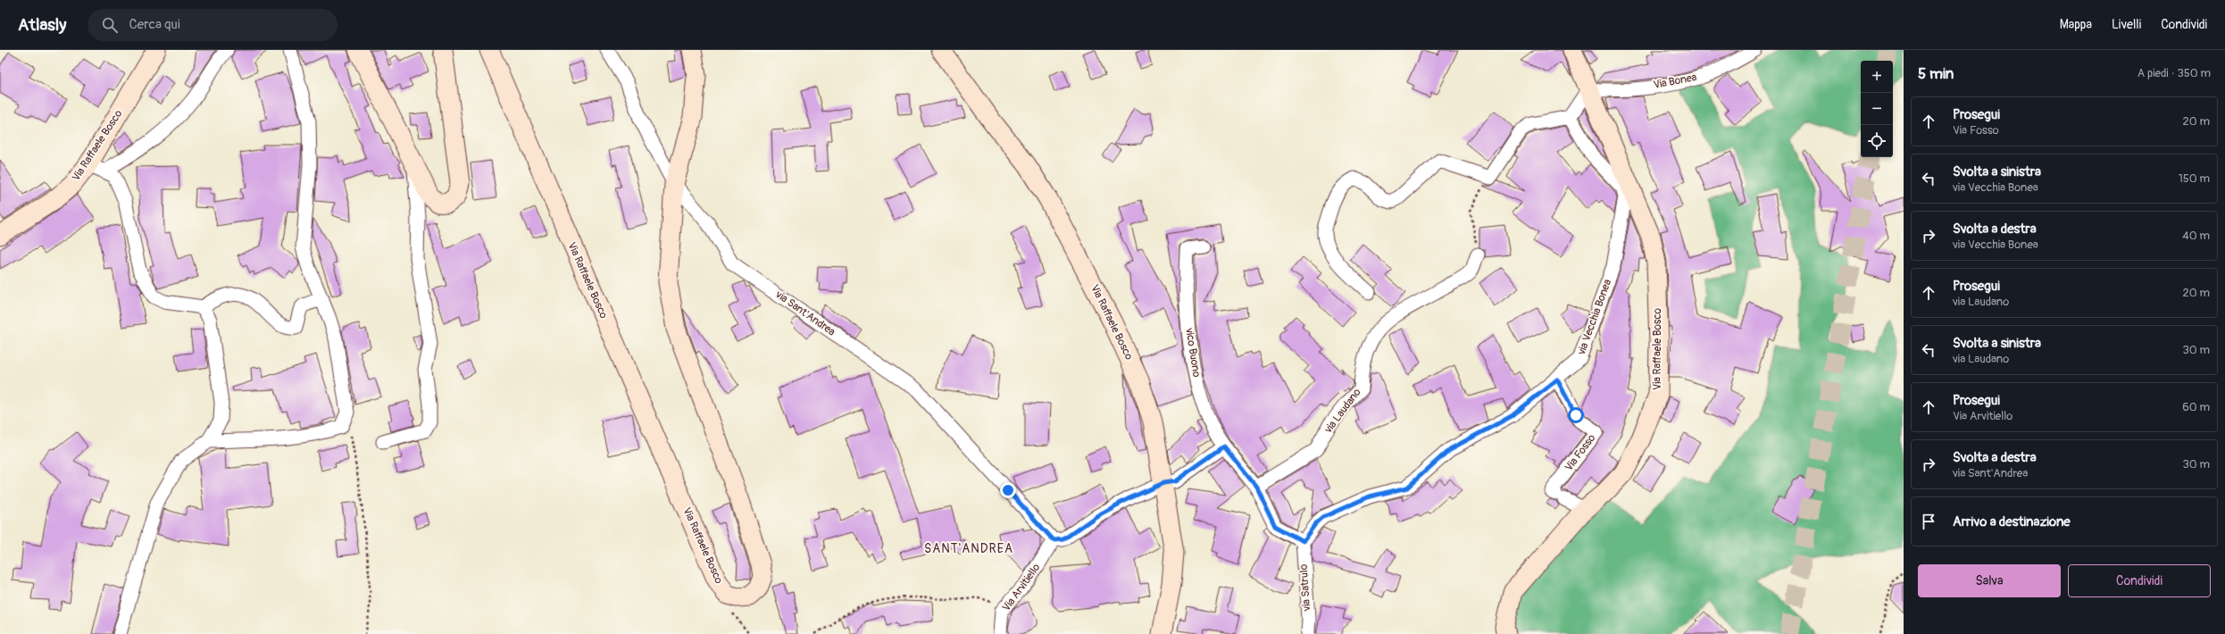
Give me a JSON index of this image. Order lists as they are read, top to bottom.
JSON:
{
  "streets": {
    "street": [
      "Via Bonea",
      "Via Raffaele Bosco",
      "via Sant'Andrea",
      "via Vecchia Bonea",
      "vico Buono",
      "via Laudano",
      "Via Fosso",
      "Via Arvitiello",
      "via Satrulo"
    ]
  },
  "crossings": [
    ["Via Bonea", "Via Raffaele Bosco"],
    ["Via Raffaele Bosco", "Via Fosso"],
    ["via Sant'Andrea", "Via Arvitiello"],
    ["via Vecchia Bonea", "Via Fosso"],
    ["via Vecchia Bonea", "via Satrulo"]
  ],
  "districts": ["SANT'ANDREA"],
  "page": {
    "header": "Atlasly",
    "search": "Cerca qui",
    "nav": ["Mappa", "Livelli", "Condividi"],
    "heading": ["5 min", "A piedi · 350 m"],
    "map_buttons": ["+", "−"],
    "list": [
      ["Prosegui", "Via Fosso", "20 m"],
      ["Svolta a sinistra", "via Vecchia Bonea", "150 m"],
      ["Svolta a destra", "via Vecchia Bonea", "40 m"],
      ["Prosegui", "via Laudano", "20 m"],
      ["Svolta a sinistra", "via Laudano", "30 m"],
      ["Prosegui", "Via Arvitiello", "60 m"],
      ["Svolta a destra", "via Sant'Andrea", "30 m"],
      "Arrivo a destinazione"
    ],
    "buttons": ["Salva", "Condividi"]
  }
}
